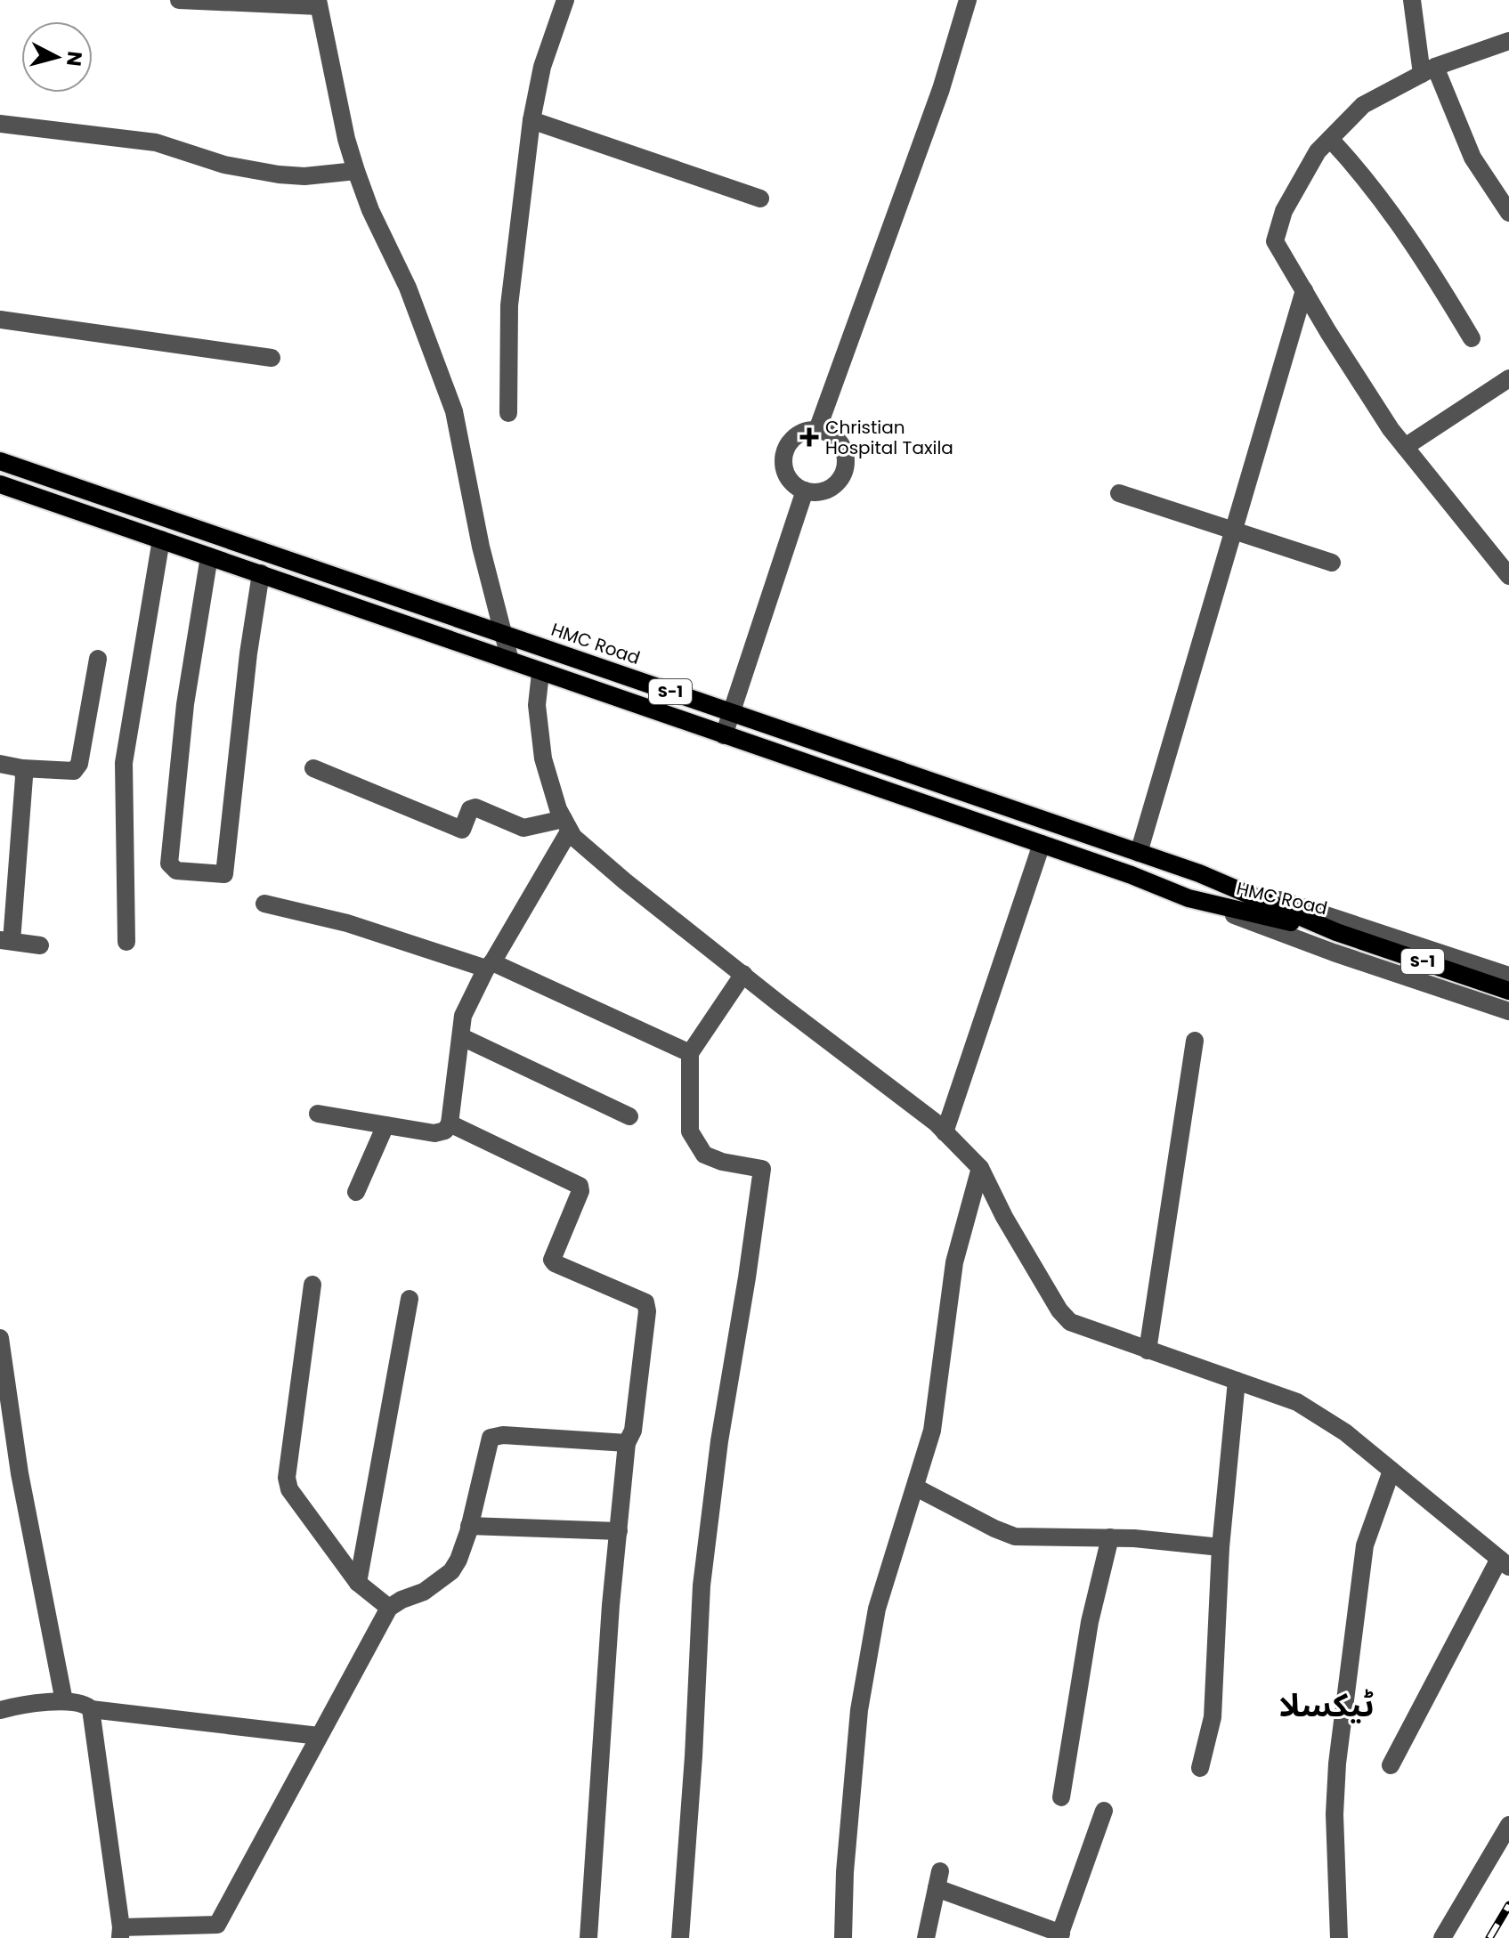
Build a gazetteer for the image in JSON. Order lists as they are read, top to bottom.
{
  "streets": {
    "main road": ["HMC Road", "S-1"]
  },
  "crossings": [
    ["HMC Road", "S-1"]
  ],
  "districts": ["ٹیکسلا"],
  "places": {
    "health": ["Christian Hospital Taxila"]
  },
  "north": "right"
}
